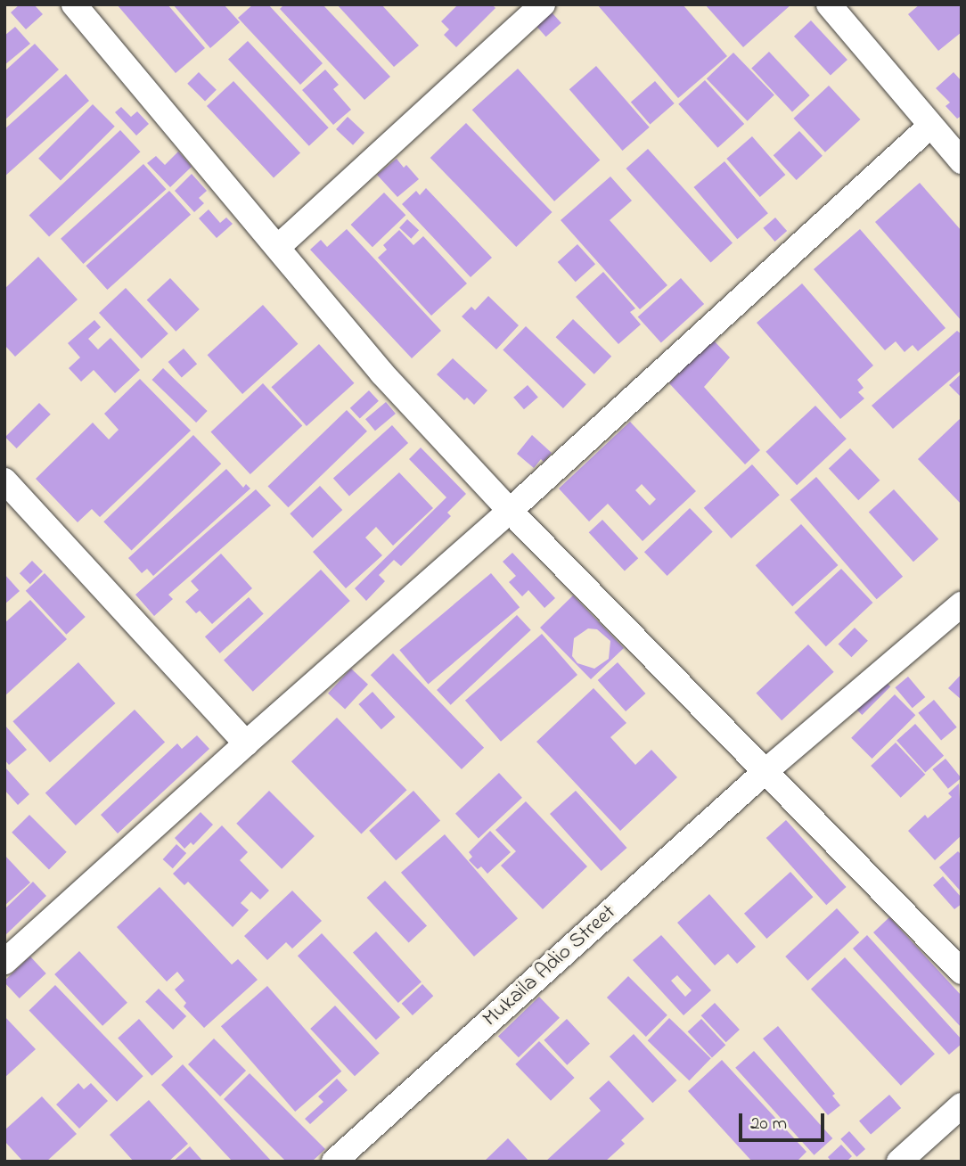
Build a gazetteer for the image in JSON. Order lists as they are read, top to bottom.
{
  "streets": {
    "street": ["Mukaila Adio Street"]
  },
  "scale_bar": "20 m"
}
